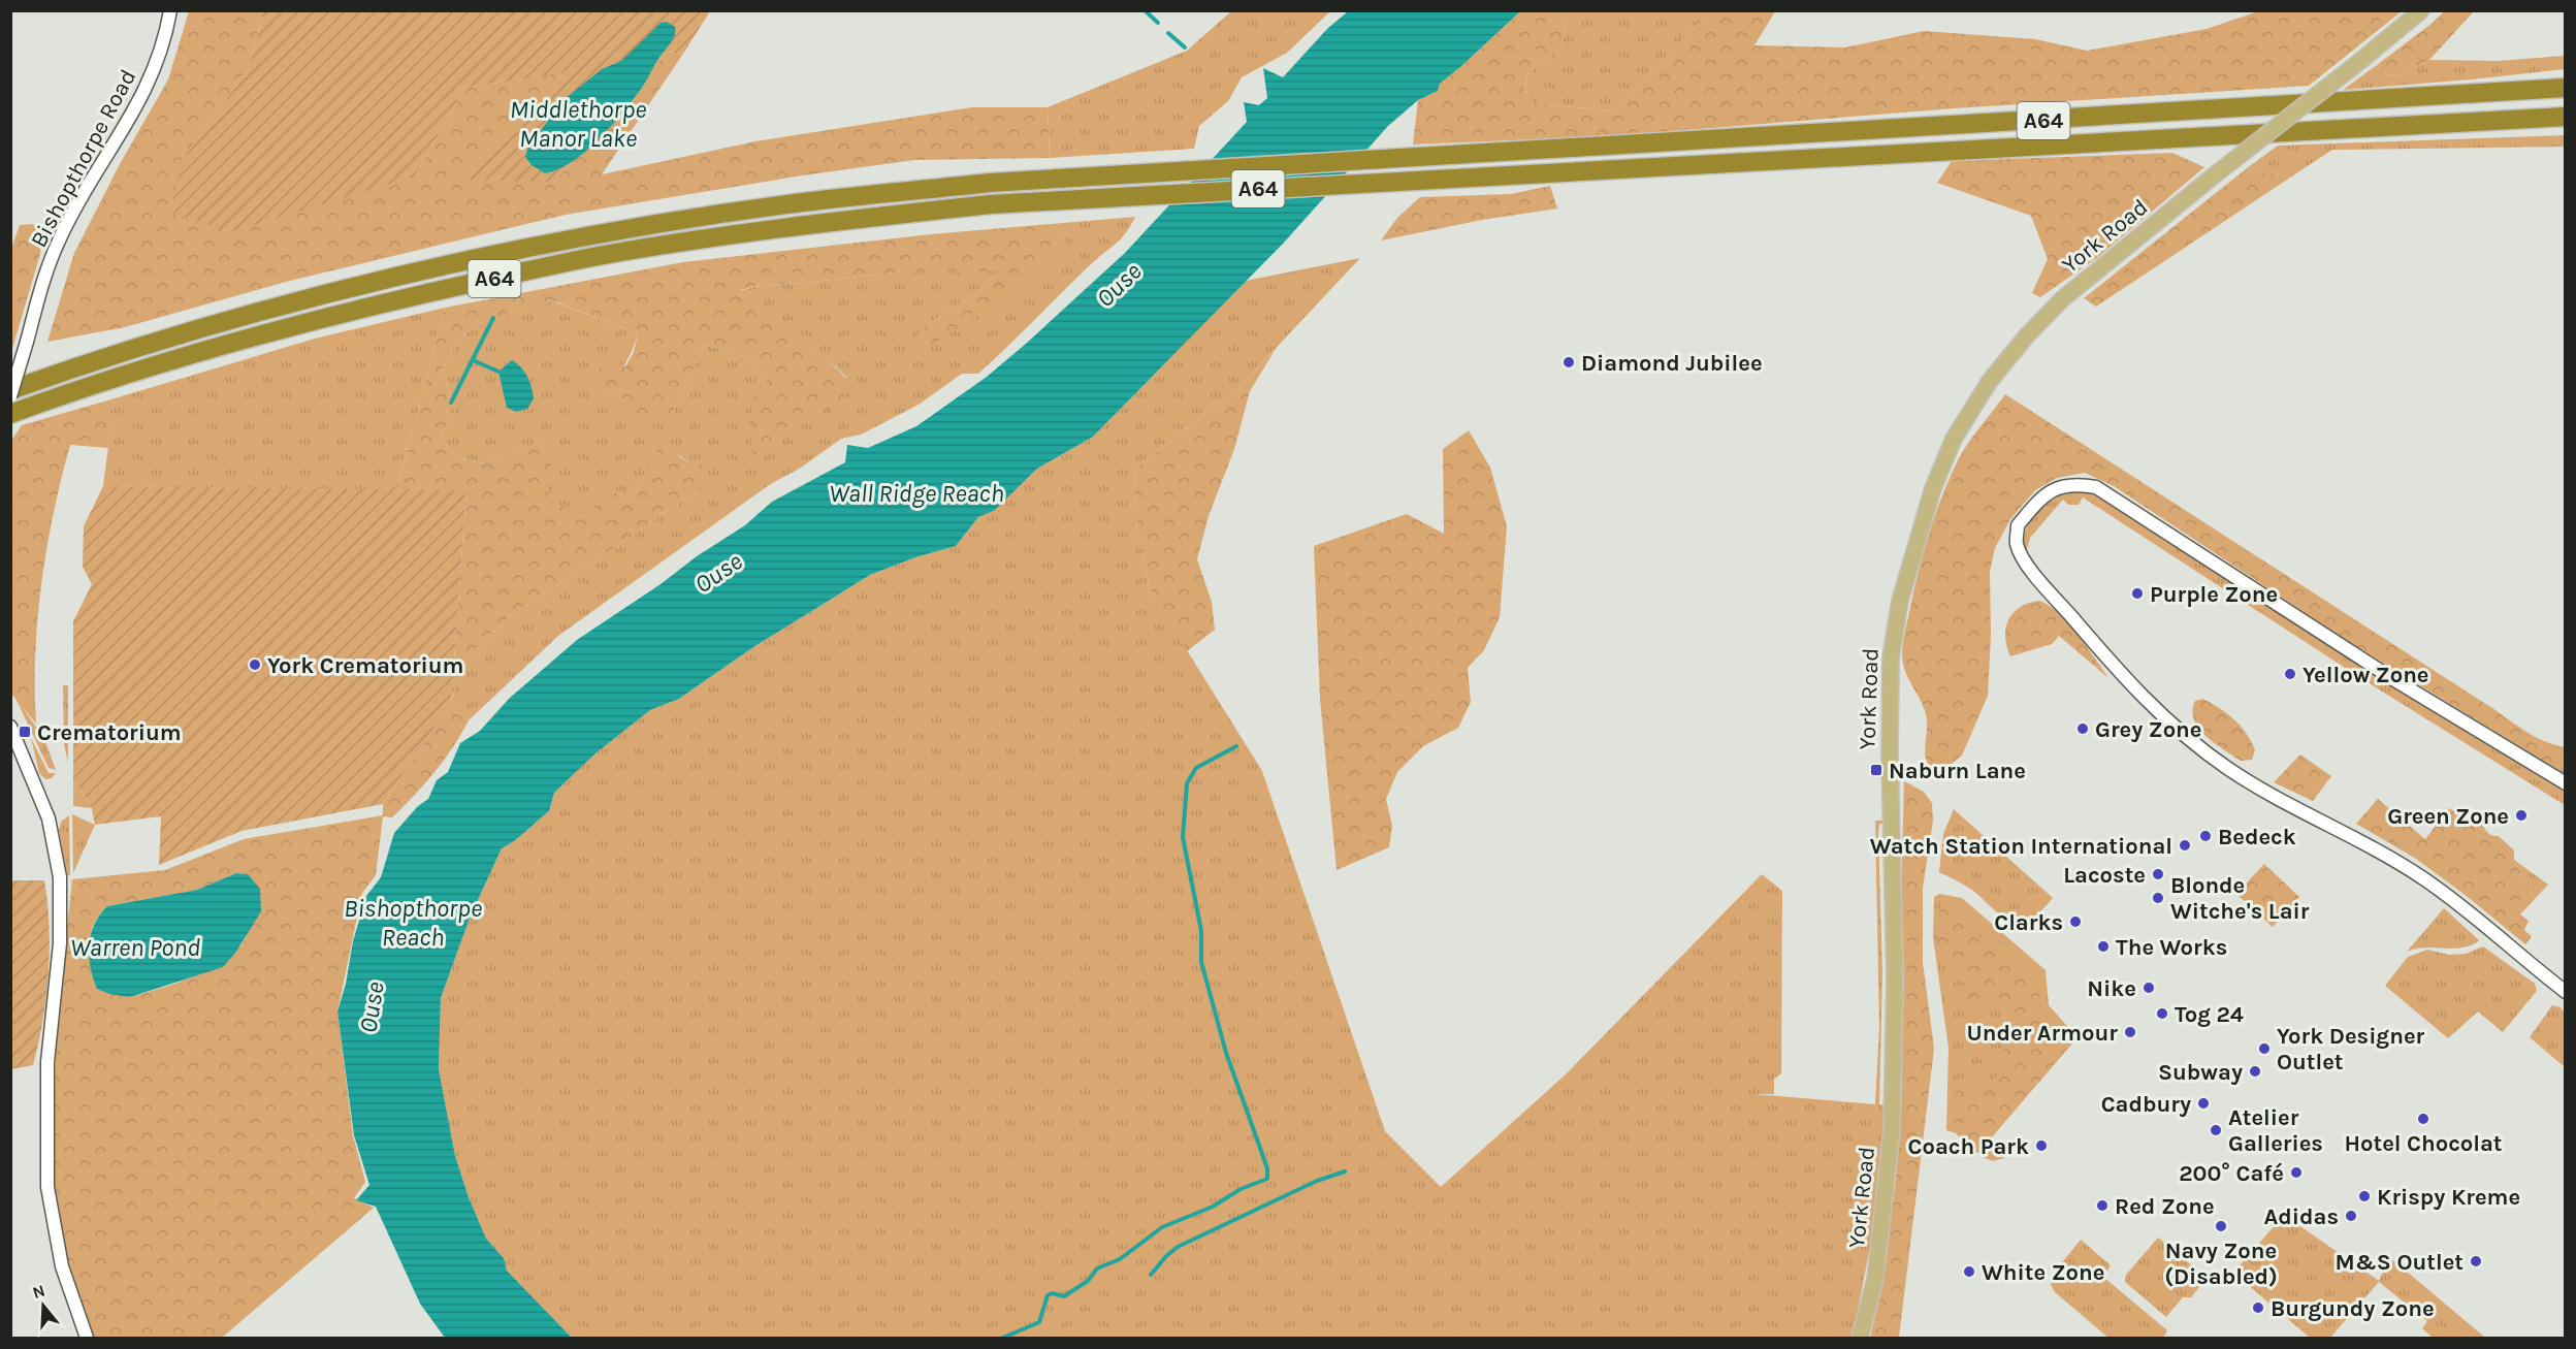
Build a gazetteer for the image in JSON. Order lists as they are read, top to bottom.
{
  "streets": {
    "highway": ["A64"],
    "main road": ["York Road"],
    "street": ["Bishopthorpe Road"]
  },
  "water": [
    "Middlethorpe Manor Lake",
    "Ouse",
    "Wall Ridge Reach",
    "Bishopthorpe Reach",
    "Warren Pond"
  ],
  "places": {
    "other": [
      "Diamond Jubilee",
      "Purple Zone",
      "York Crematorium",
      "Yellow Zone",
      "Grey Zone",
      "Green Zone",
      "Bedeck",
      "Watch Station International",
      "Lacoste",
      "Blonde Witche's Lair",
      "Clarks",
      "The Works",
      "Nike",
      "Tog 24",
      "Under Armour",
      "York Designer Outlet",
      "Subway",
      "Cadbury",
      "Hotel Chocolat",
      "Atelier Galleries",
      "Coach Park",
      "200° Café",
      "Krispy Kreme",
      "Red Zone",
      "Adidas",
      "Navy Zone (Disabled)",
      "M&S Outlet",
      "White Zone",
      "Burgundy Zone"
    ],
    "transit": ["Crematorium", "Naburn Lane"]
  },
  "north": "top"
}
